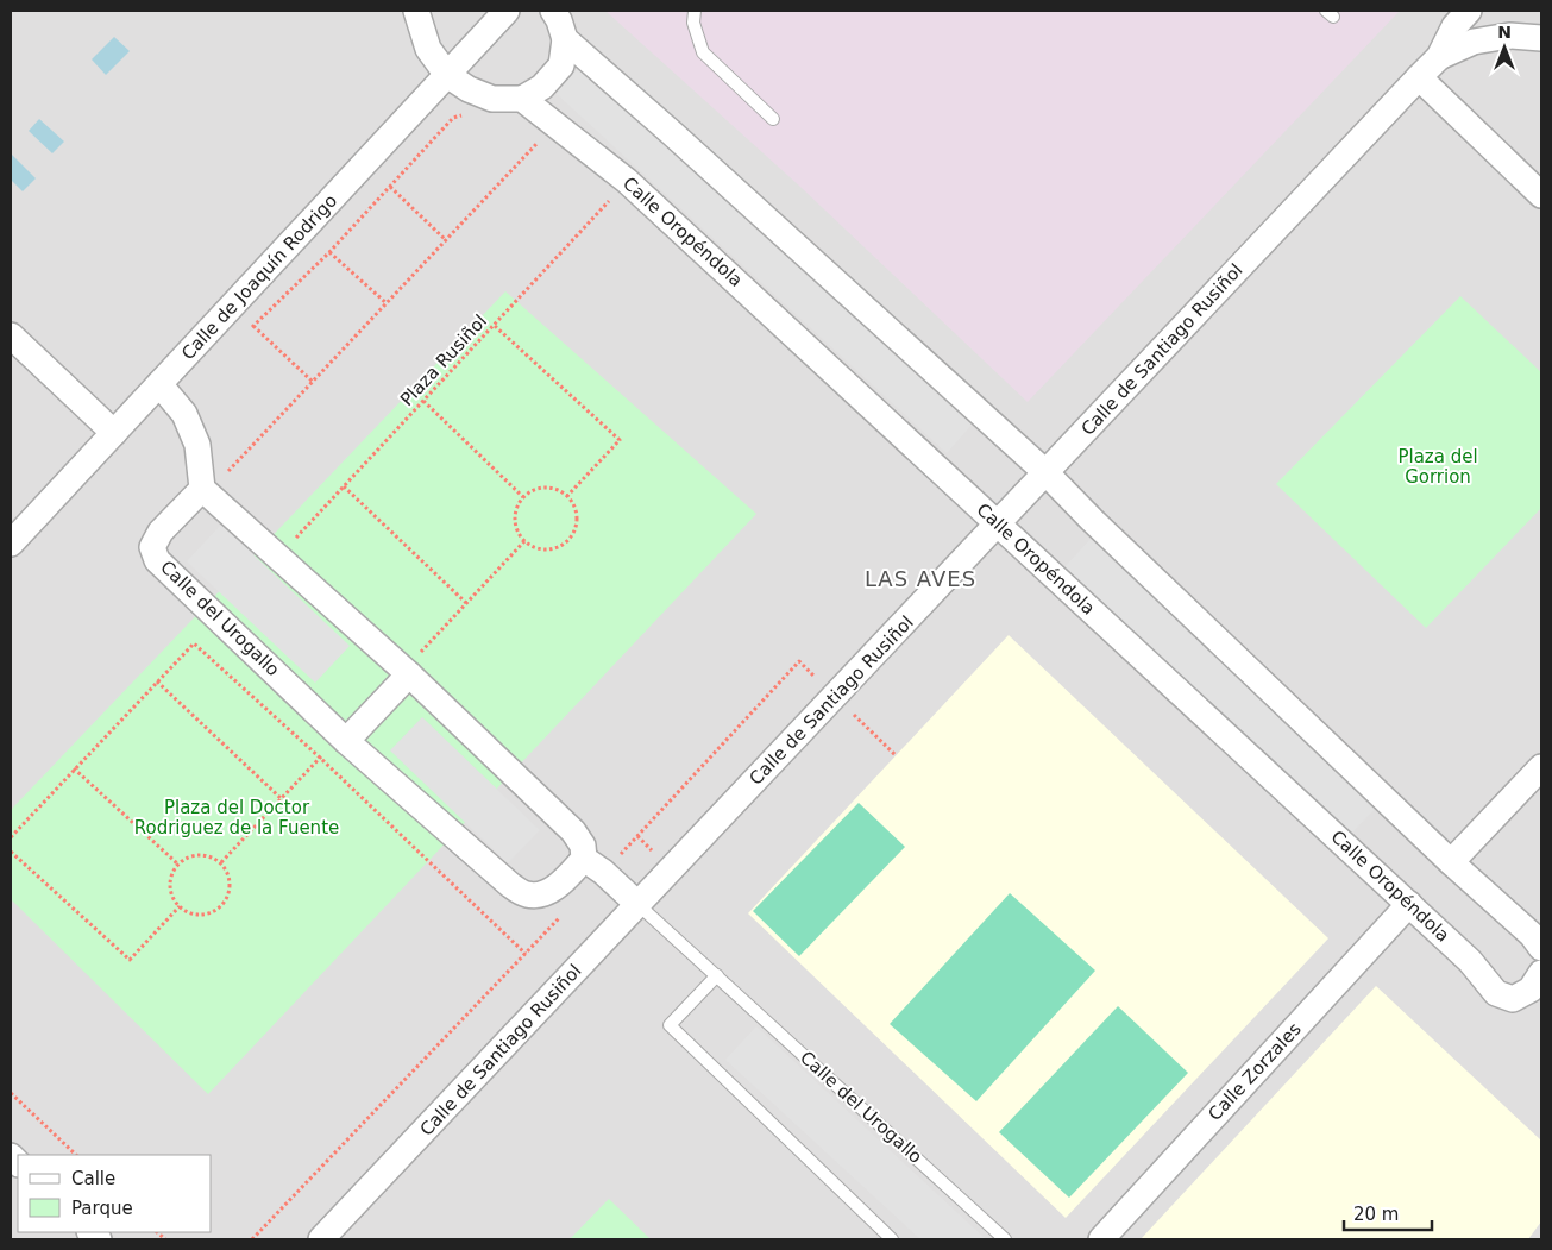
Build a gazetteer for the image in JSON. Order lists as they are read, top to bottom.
{
  "streets": {
    "street": [
      "Calle Oropéndola",
      "Calle de Joaquín Rodrigo",
      "Calle de Santiago Rusiñol",
      "Calle del Urogallo",
      "Calle Zorzales"
    ],
    "path": ["Plaza Rusiñol"]
  },
  "crossings": [
    ["Calle Oropéndola", "Calle de Santiago Rusiñol"],
    ["Calle Oropéndola", "Plaza Rusiñol"],
    ["Calle Oropéndola", "Calle Zorzales"],
    ["Calle de Santiago Rusiñol", "Calle del Urogallo"],
    ["Plaza Rusiñol", "Calle del Urogallo"]
  ],
  "districts": ["LAS AVES"],
  "parks": ["Plaza del Gorrion", "Plaza del Doctor Rodriguez de la Fuente"],
  "legend": ["Calle", "Parque"],
  "scale_bar": "20 m",
  "north": "top"
}
